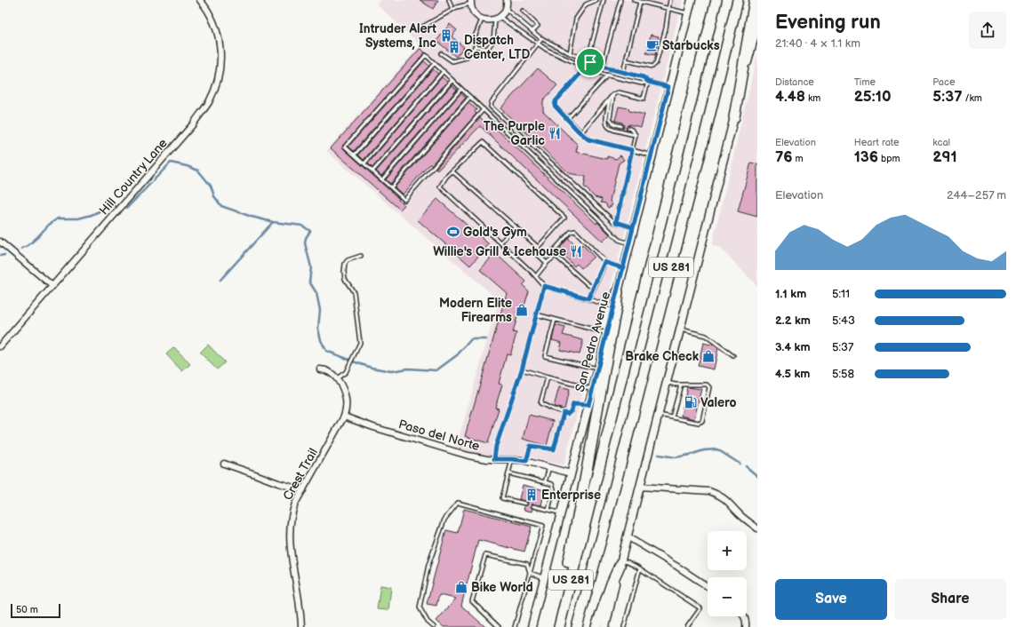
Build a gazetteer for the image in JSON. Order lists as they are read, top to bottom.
{
  "streets": {
    "highway": ["US 281"],
    "main road": ["San Pedro Avenue"],
    "street": ["Hill Country Lane", "Paso del Norte", "Crest Trail"]
  },
  "crossings": [
    ["San Pedro Avenue", "Paso del Norte"],
    ["Paso del Norte", "Crest Trail"]
  ],
  "places": {
    "building": ["Intruder Alert Systems, Inc", "Dispatch Center, LTD", "Enterprise"],
    "cafe": ["Starbucks"],
    "restaurant": ["The Purple Garlic", "Willie's Grill & Icehouse"],
    "sports": ["Gold's Gym"],
    "shop": ["Modern Elite Firearms", "Brake Check", "Bike World"],
    "fuel station": ["Valero"]
  },
  "scale_bar": "50 m",
  "page": {
    "heading": ["Evening run", "21:40 · 4 × 1.1 km"],
    "stats": [
      ["Distance", "4.48 km"],
      ["Time", "25:10"],
      ["Pace", "5:37 /km"],
      ["Elevation", "76 m"],
      ["Heart rate", "136 bpm"],
      ["kcal", "291"]
    ],
    "chart": ["Elevation", "244–257 m"],
    "list": [
      {
        "name": "1.1 km",
        "note": "5:11"
      },
      {
        "name": "2.2 km",
        "note": "5:43"
      },
      {
        "name": "3.4 km",
        "note": "5:37"
      },
      {
        "name": "4.5 km",
        "note": "5:58"
      }
    ],
    "map_buttons": ["+", "−"],
    "buttons": ["Save", "Share"],
    "scale": "50 m"
  }
}
